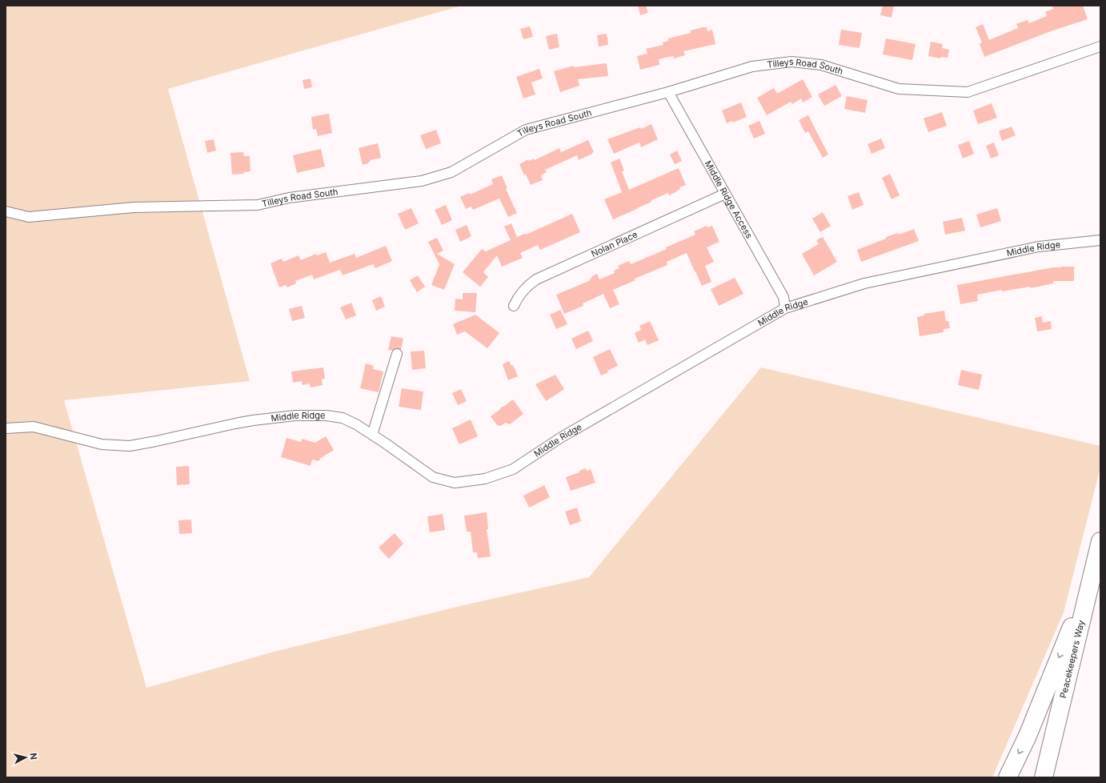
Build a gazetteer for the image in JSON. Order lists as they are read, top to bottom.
{
  "streets": {
    "highway": ["Peacekeepers Way"],
    "street": [
      "Tilleys Road South",
      "Middle Ridge Access",
      "Nolan Place",
      "Middle Ridge"
    ]
  },
  "crossings": [
    ["Tilleys Road South", "Middle Ridge Access"],
    ["Middle Ridge Access", "Nolan Place"],
    ["Middle Ridge Access", "Middle Ridge"]
  ],
  "north": "right"
}
